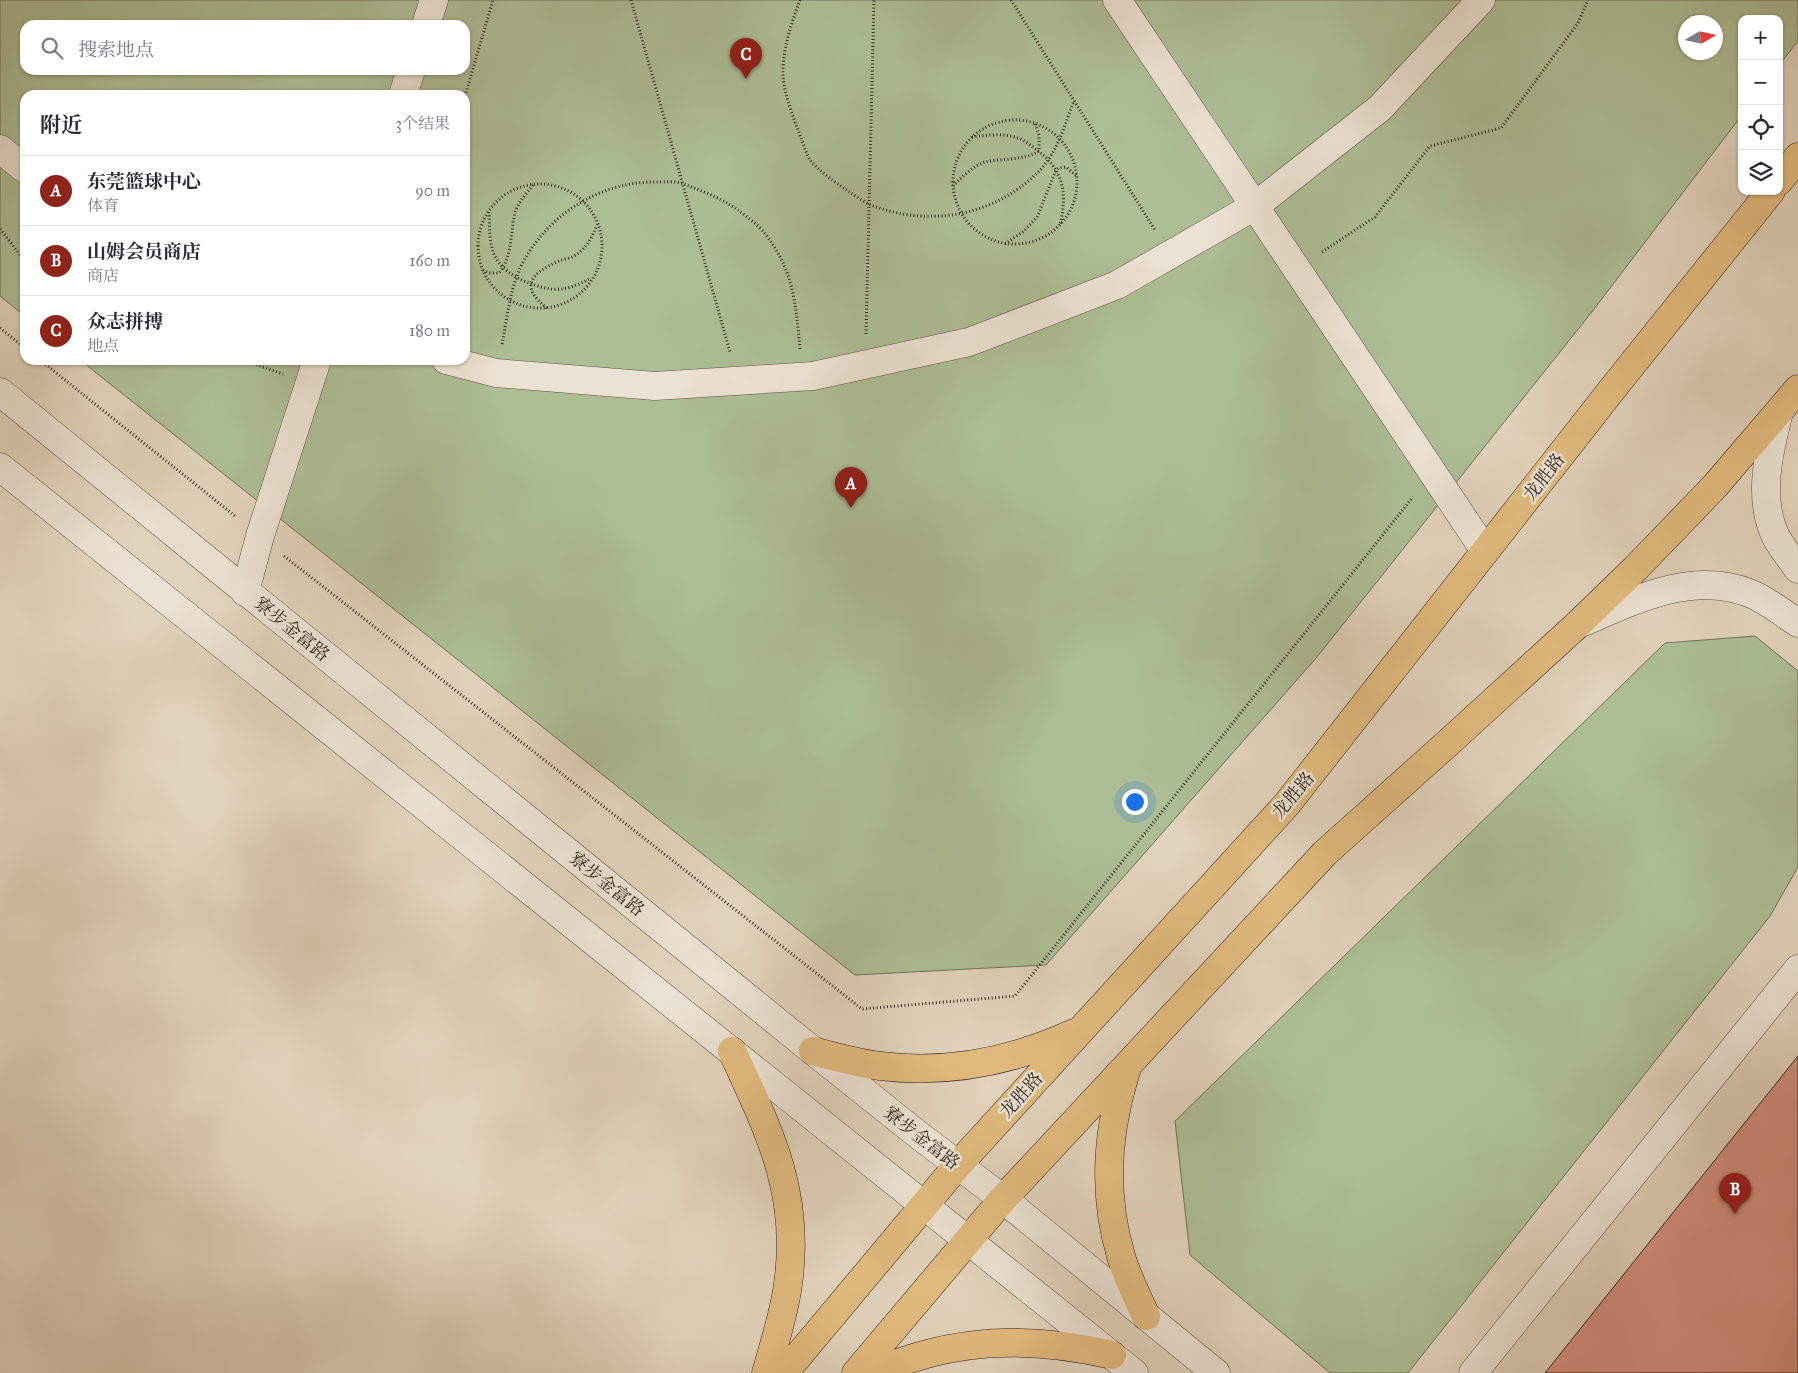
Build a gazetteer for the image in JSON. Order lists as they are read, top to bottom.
{
  "streets": {
    "main road": ["龙胜路"],
    "street": ["寮步金富路"]
  },
  "crossings": [
    ["龙胜路", "寮步金富路"]
  ],
  "north": "right",
  "page": {
    "map_buttons": ["+", "−"],
    "search": "搜索地点",
    "pins": ["C", "A", "B"],
    "heading": ["附近", "3个结果"],
    "list": [
      {
        "mark": "A",
        "name": "东莞篮球中心",
        "note": "体育",
        "value": "90 m"
      },
      {
        "mark": "B",
        "name": "山姆会员商店",
        "note": "商店",
        "value": "160 m"
      },
      {
        "mark": "C",
        "name": "众志拼搏",
        "note": "地点",
        "value": "180 m"
      }
    ]
  }
}
